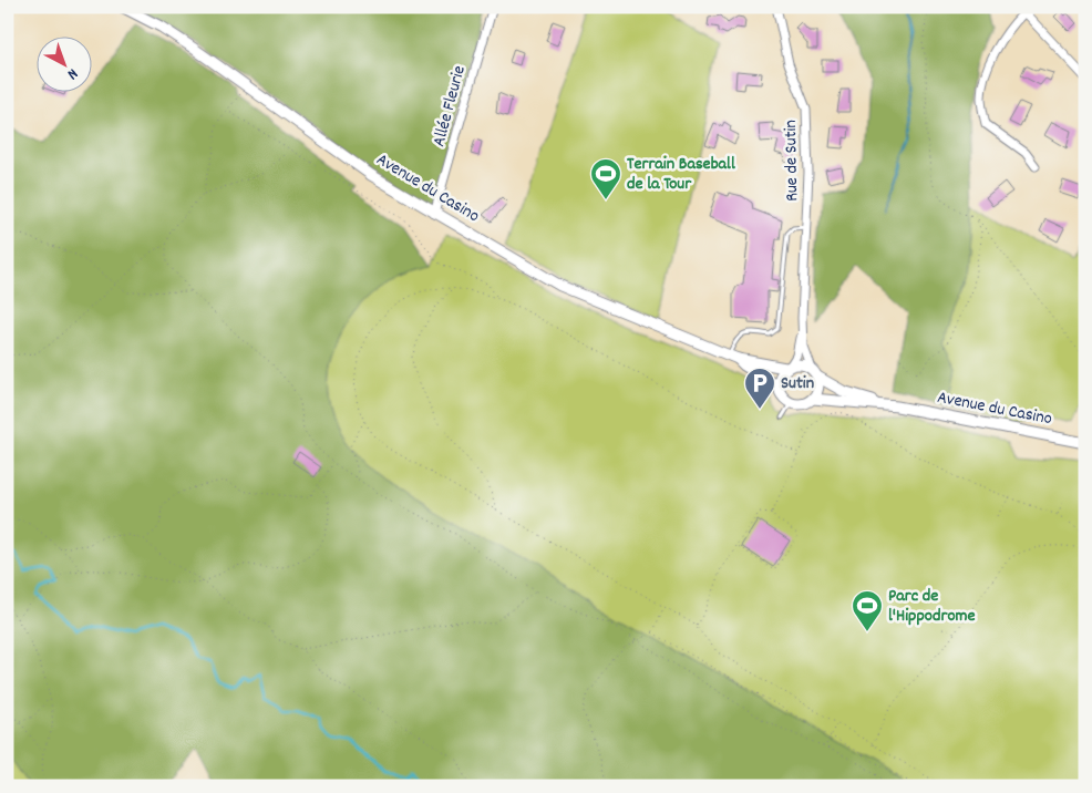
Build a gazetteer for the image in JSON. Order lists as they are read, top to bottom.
{
  "streets": {
    "street": ["Allée Fleurie", "Rue de Sutin", "Avenue du Casino"]
  },
  "crossings": [
    ["Allée Fleurie", "Avenue du Casino"]
  ],
  "places": {
    "sports": ["Terrain Baseball de la Tour", "Parc de l'Hippodrome"],
    "parking": ["Sutin"]
  },
  "north": "bottom right"
}
